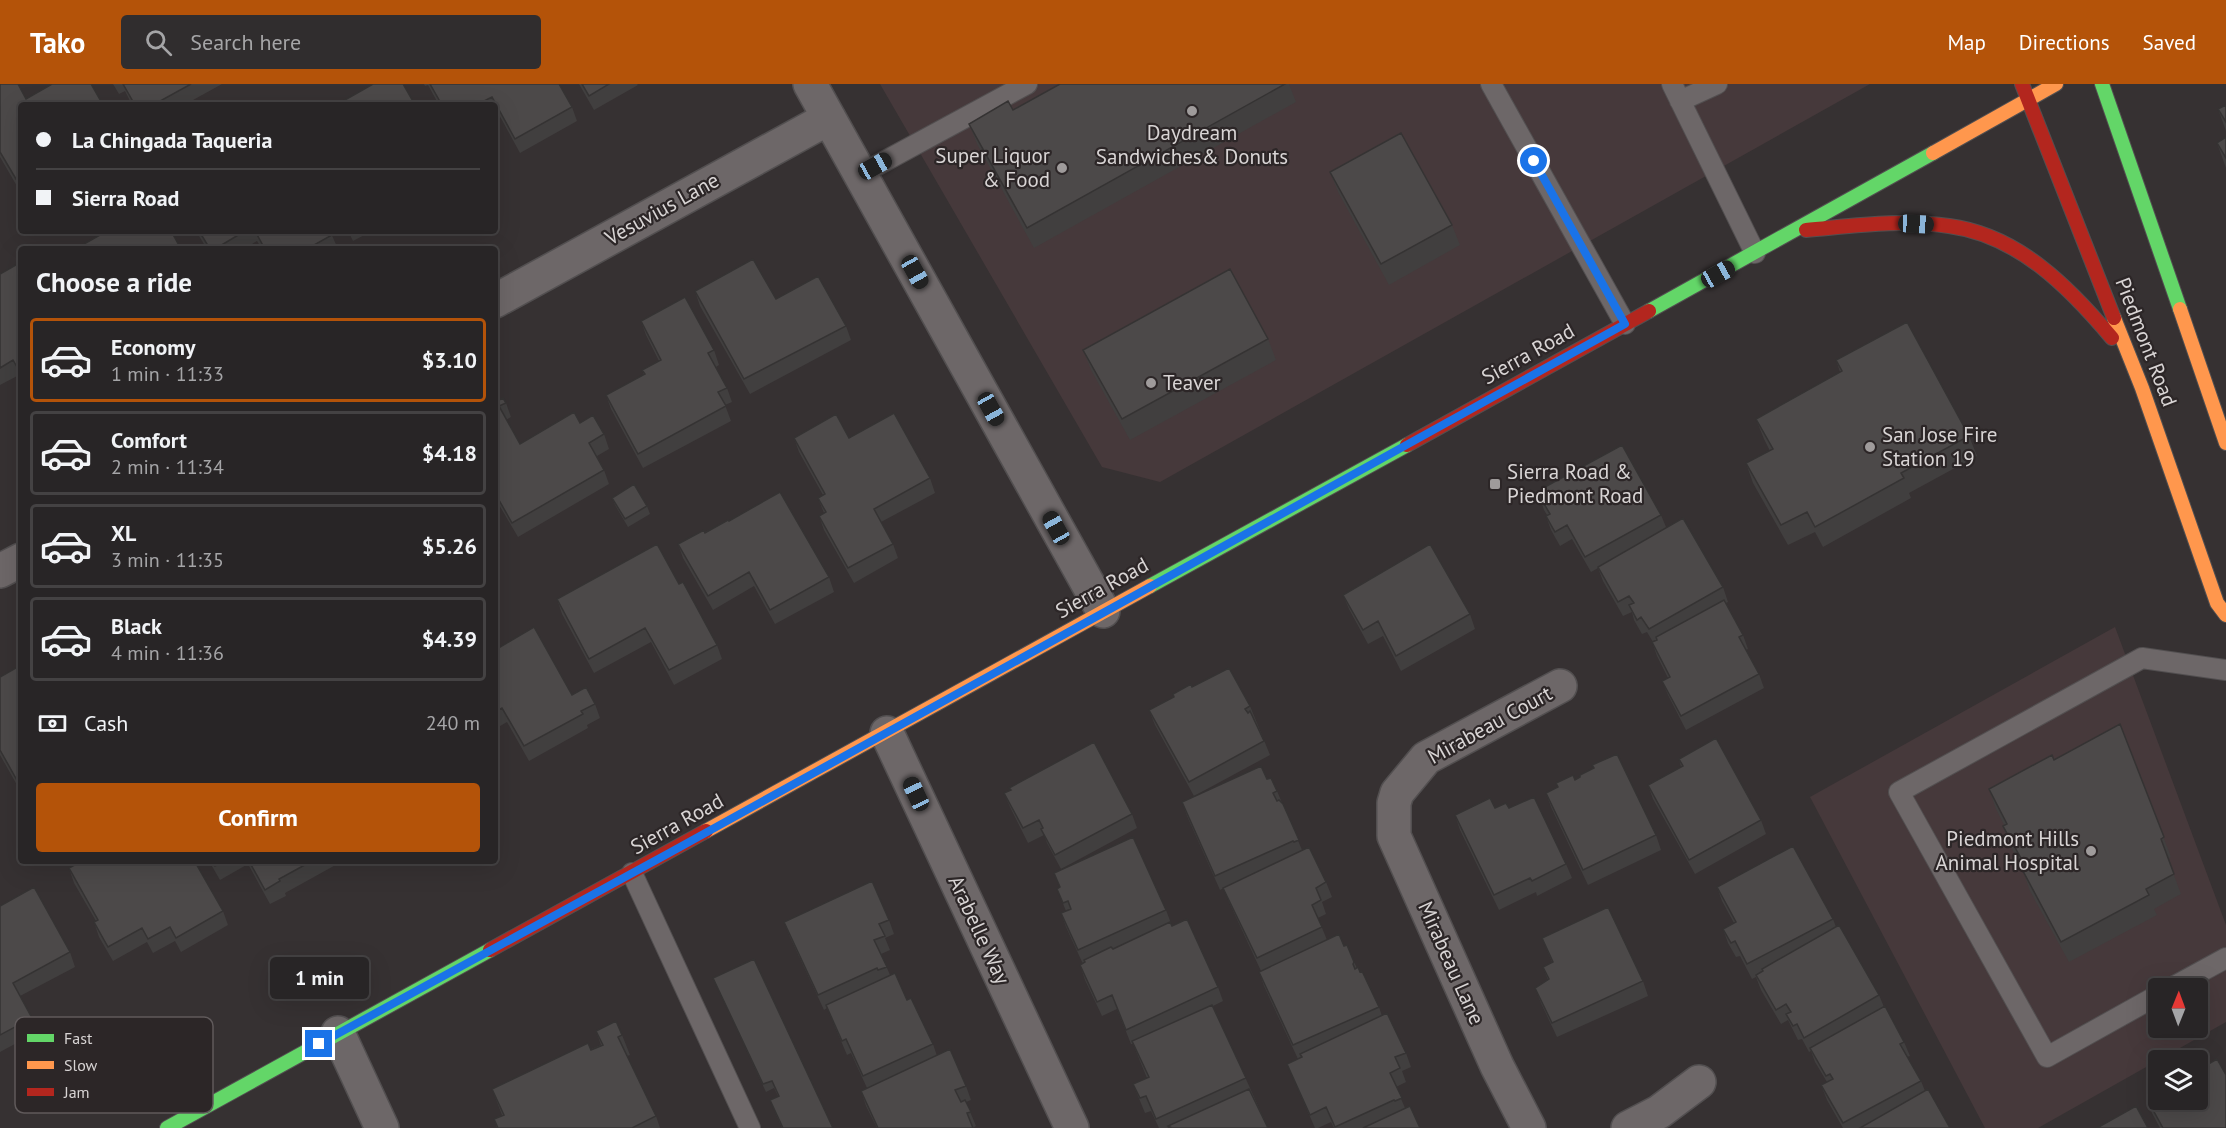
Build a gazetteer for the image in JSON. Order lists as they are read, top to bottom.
{
  "streets": {
    "street": [
      "Vesuvius Lane",
      "Piedmont Road",
      "Sierra Road",
      "Mirabeau Court",
      "Arabelle Way",
      "Mirabeau Lane"
    ]
  },
  "crossings": [
    ["Piedmont Road", "Sierra Road"],
    ["Sierra Road", "Arabelle Way"],
    ["Mirabeau Court", "Mirabeau Lane"]
  ],
  "places": {
    "other": [
      "Daydream Sandwiches& Donuts",
      "Super Liquor & Food",
      "Teaver",
      "San Jose Fire Station 19",
      "Piedmont Hills Animal Hospital"
    ],
    "transit": ["Sierra Road & Piedmont Road"]
  },
  "legend": ["Fast", "Slow", "Jam"],
  "north": "top",
  "page": {
    "header": "Tako",
    "search": "Search here",
    "nav": ["Map", "Directions", "Saved"],
    "banner": ["La Chingada Taqueria", "Sierra Road"],
    "heading": "Choose a ride",
    "list": [
      {
        "name": "Economy",
        "note": "1 min · 11:33",
        "value": "$3.10"
      },
      {
        "name": "Comfort",
        "note": "2 min · 11:34",
        "value": "$4.18"
      },
      {
        "name": "XL",
        "note": "3 min · 11:35",
        "value": "$5.26"
      },
      {
        "name": "Black",
        "note": "4 min · 11:36",
        "value": "$4.39"
      }
    ],
    "pay": ["Cash", "240 m"],
    "buttons": "Confirm",
    "bubble": "1 min"
  }
}
